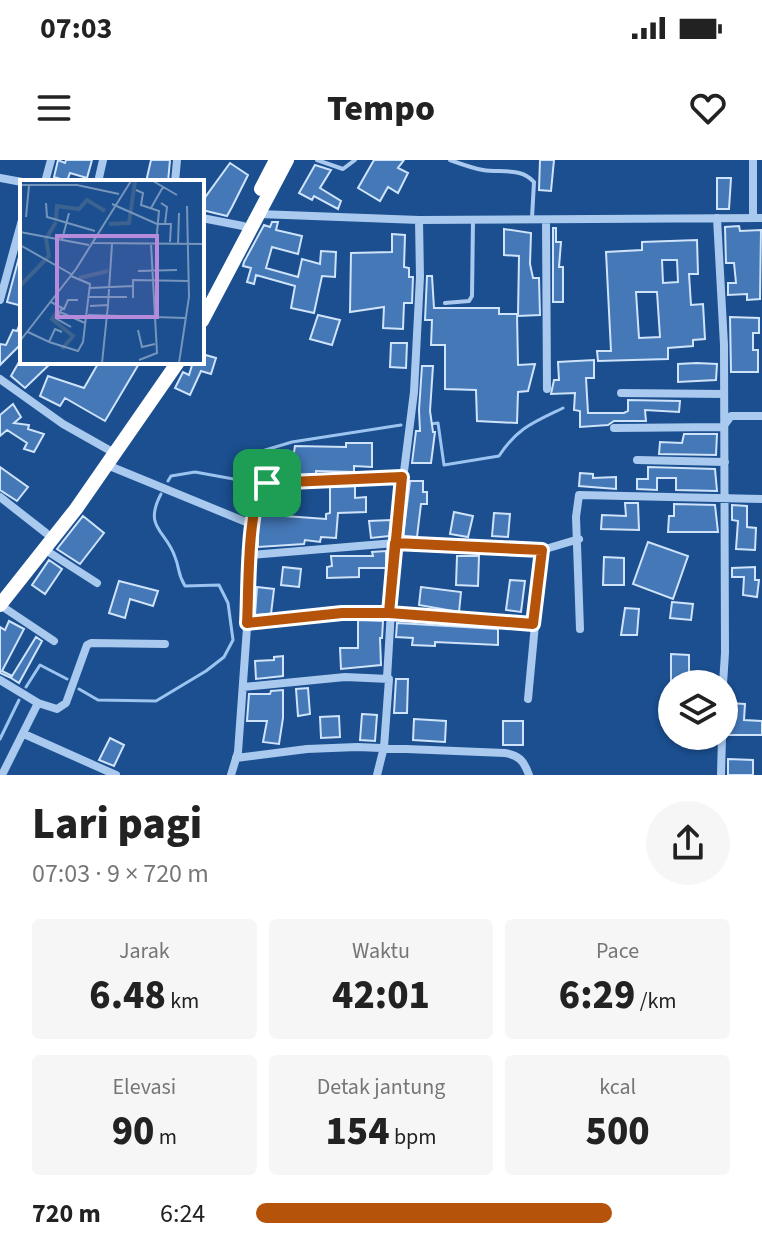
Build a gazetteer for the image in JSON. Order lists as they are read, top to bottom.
{
  "page": {
    "status": "07:03",
    "header": "Tempo",
    "heading": ["Lari pagi", "07:03 · 9 × 720 m"],
    "stats": [
      ["Jarak", "6.48 km"],
      ["Waktu", "42:01"],
      ["Pace", "6:29 /km"],
      ["Elevasi", "90 m"],
      ["Detak jantung", "154 bpm"],
      ["kcal", "500"]
    ],
    "list": [
      {
        "name": "720 m",
        "note": "6:24"
      }
    ]
  }
}
